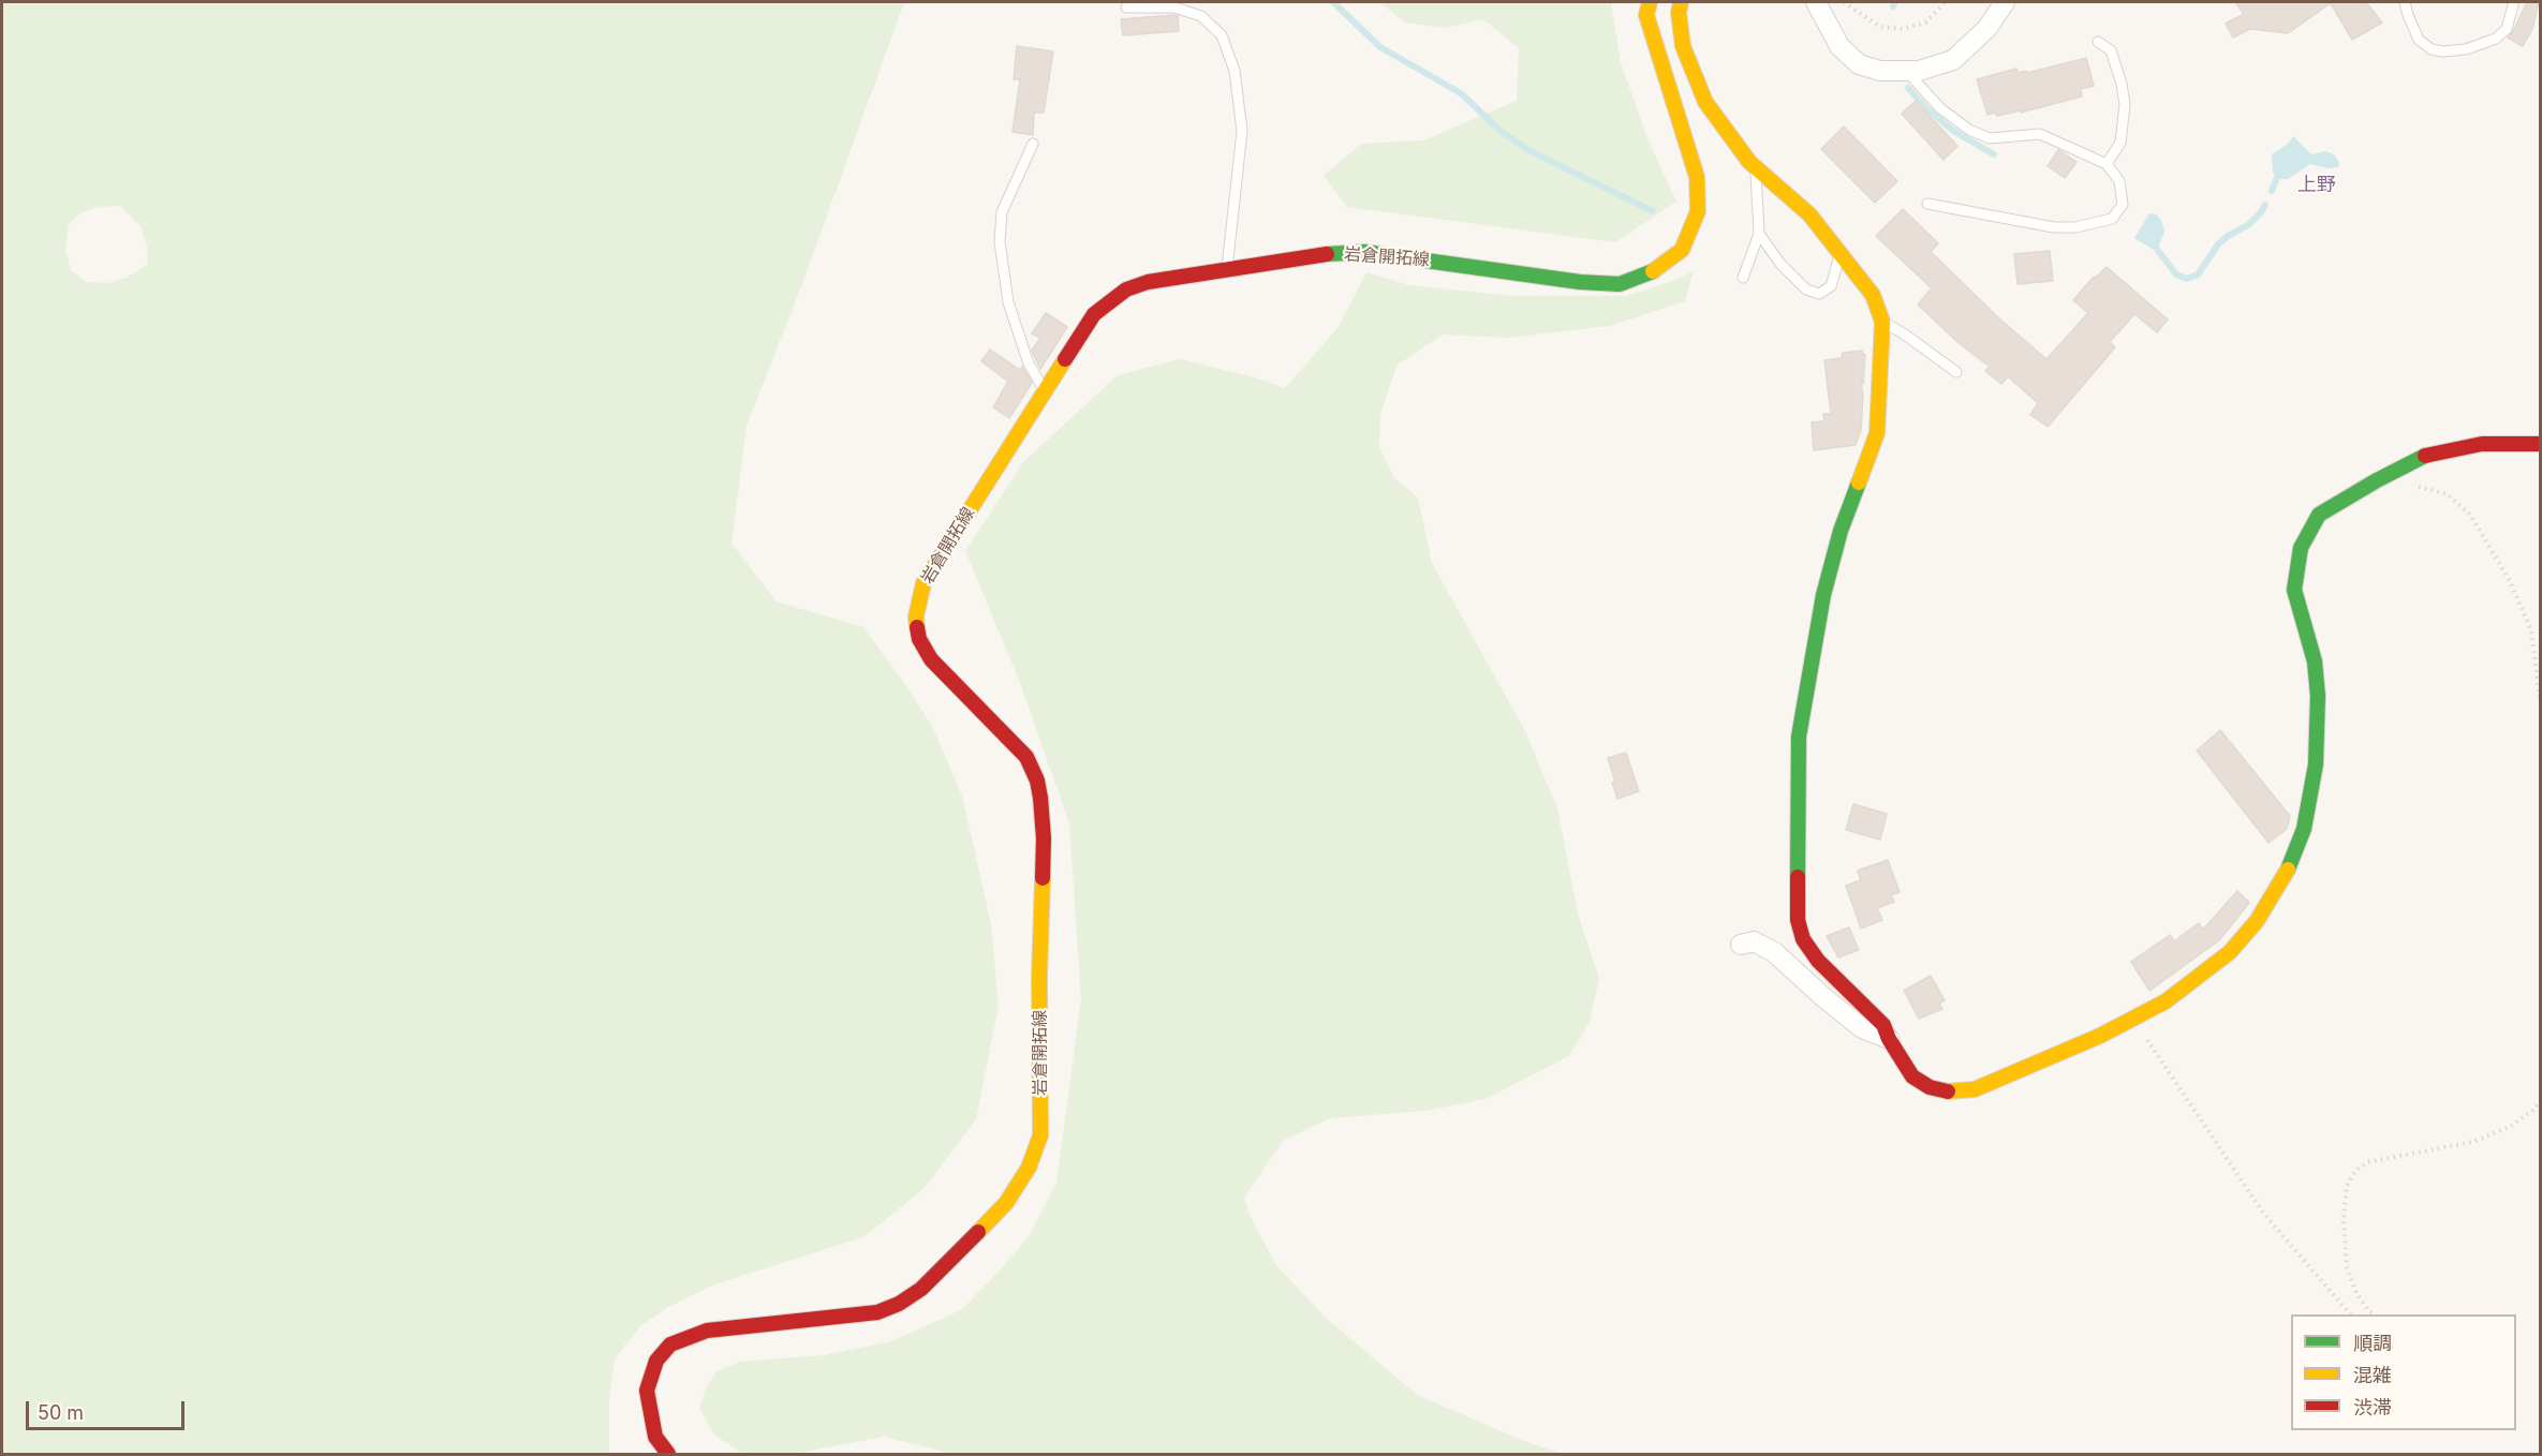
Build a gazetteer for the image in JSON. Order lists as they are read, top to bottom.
{
  "streets": {
    "street": ["岩倉開拓線"]
  },
  "districts": ["上野"],
  "legend": ["順調", "混雑", "渋滞"],
  "scale_bar": "50 m"
}
